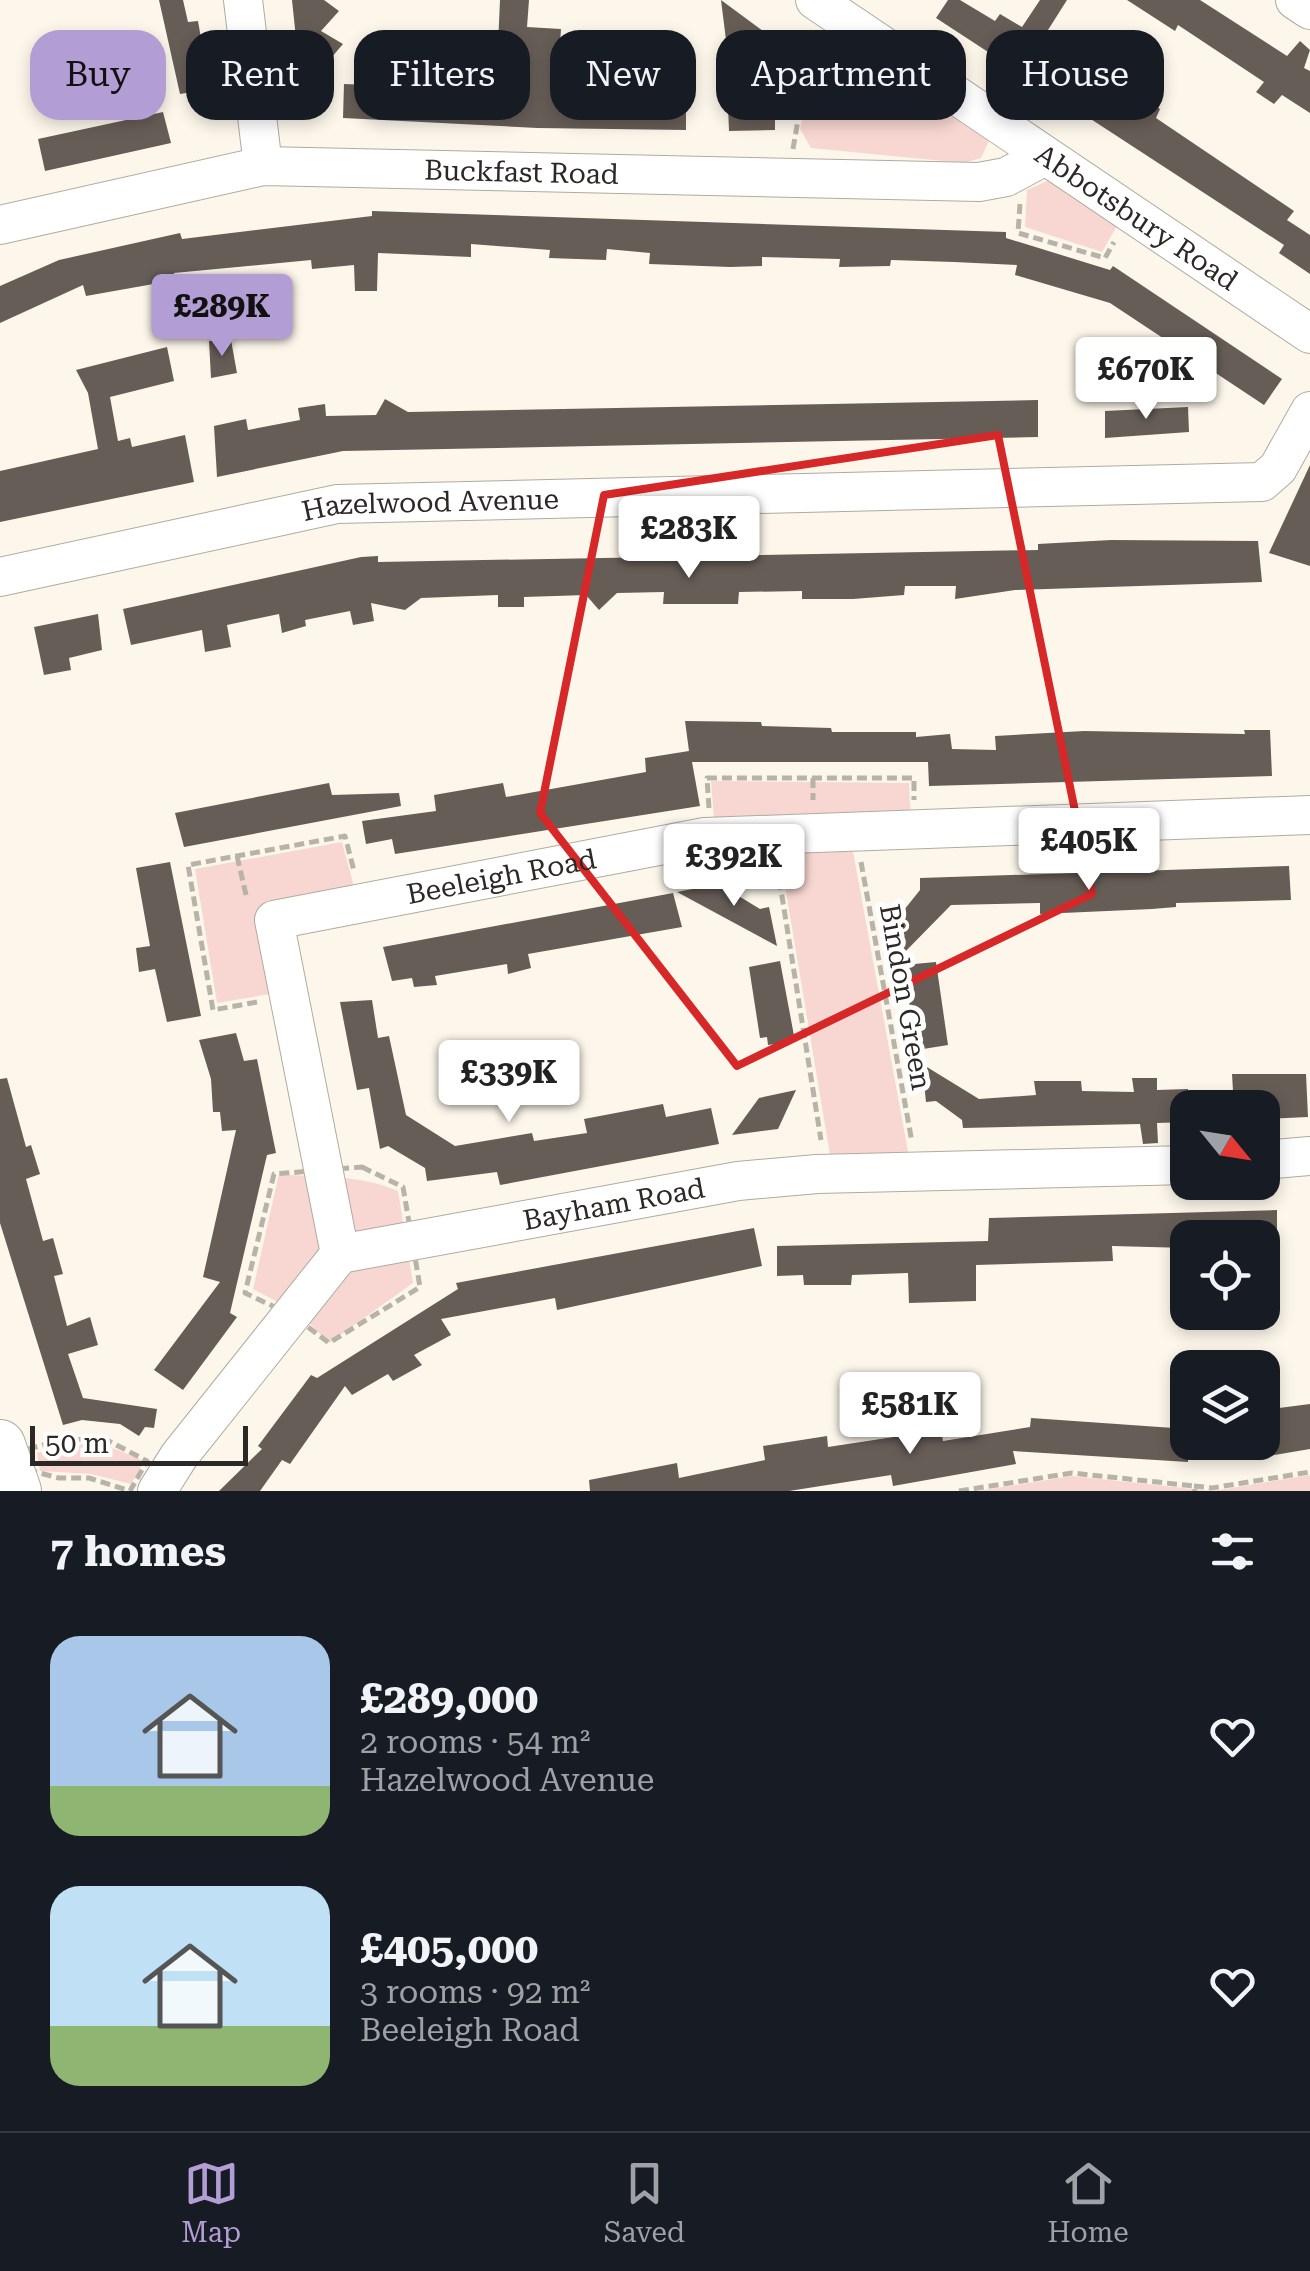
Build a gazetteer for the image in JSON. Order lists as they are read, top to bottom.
{
  "streets": {
    "street": [
      "Buckfast Road",
      "Abbotsbury Road",
      "Hazelwood Avenue",
      "Beeleigh Road",
      "Bayham Road"
    ],
    "path": ["Bindon Green"]
  },
  "crossings": [
    ["Buckfast Road", "Abbotsbury Road"],
    ["Beeleigh Road", "Bindon Green"],
    ["Beeleigh Road", "Bayham Road"],
    ["Bindon Green", "Bayham Road"]
  ],
  "scale_bar": "50 m",
  "north": "bottom right",
  "page": {
    "chip": [
      "Buy",
      "Rent",
      "Filters",
      "New",
      "Apartment",
      "House"
    ],
    "price": [
      "£289K",
      "£670K",
      "£283K",
      "£405K",
      "£392K",
      "£339K",
      "£581K"
    ],
    "scale": "50 m",
    "heading": "7 homes",
    "list": [
      {
        "name": "£289,000",
        "note": "2 rooms · 54 m² · Hazelwood Avenue"
      },
      {
        "name": "£405,000",
        "note": "3 rooms · 92 m² · Beeleigh Road"
      }
    ],
    "tabs": ["Map", "Saved", "Home"]
  }
}
